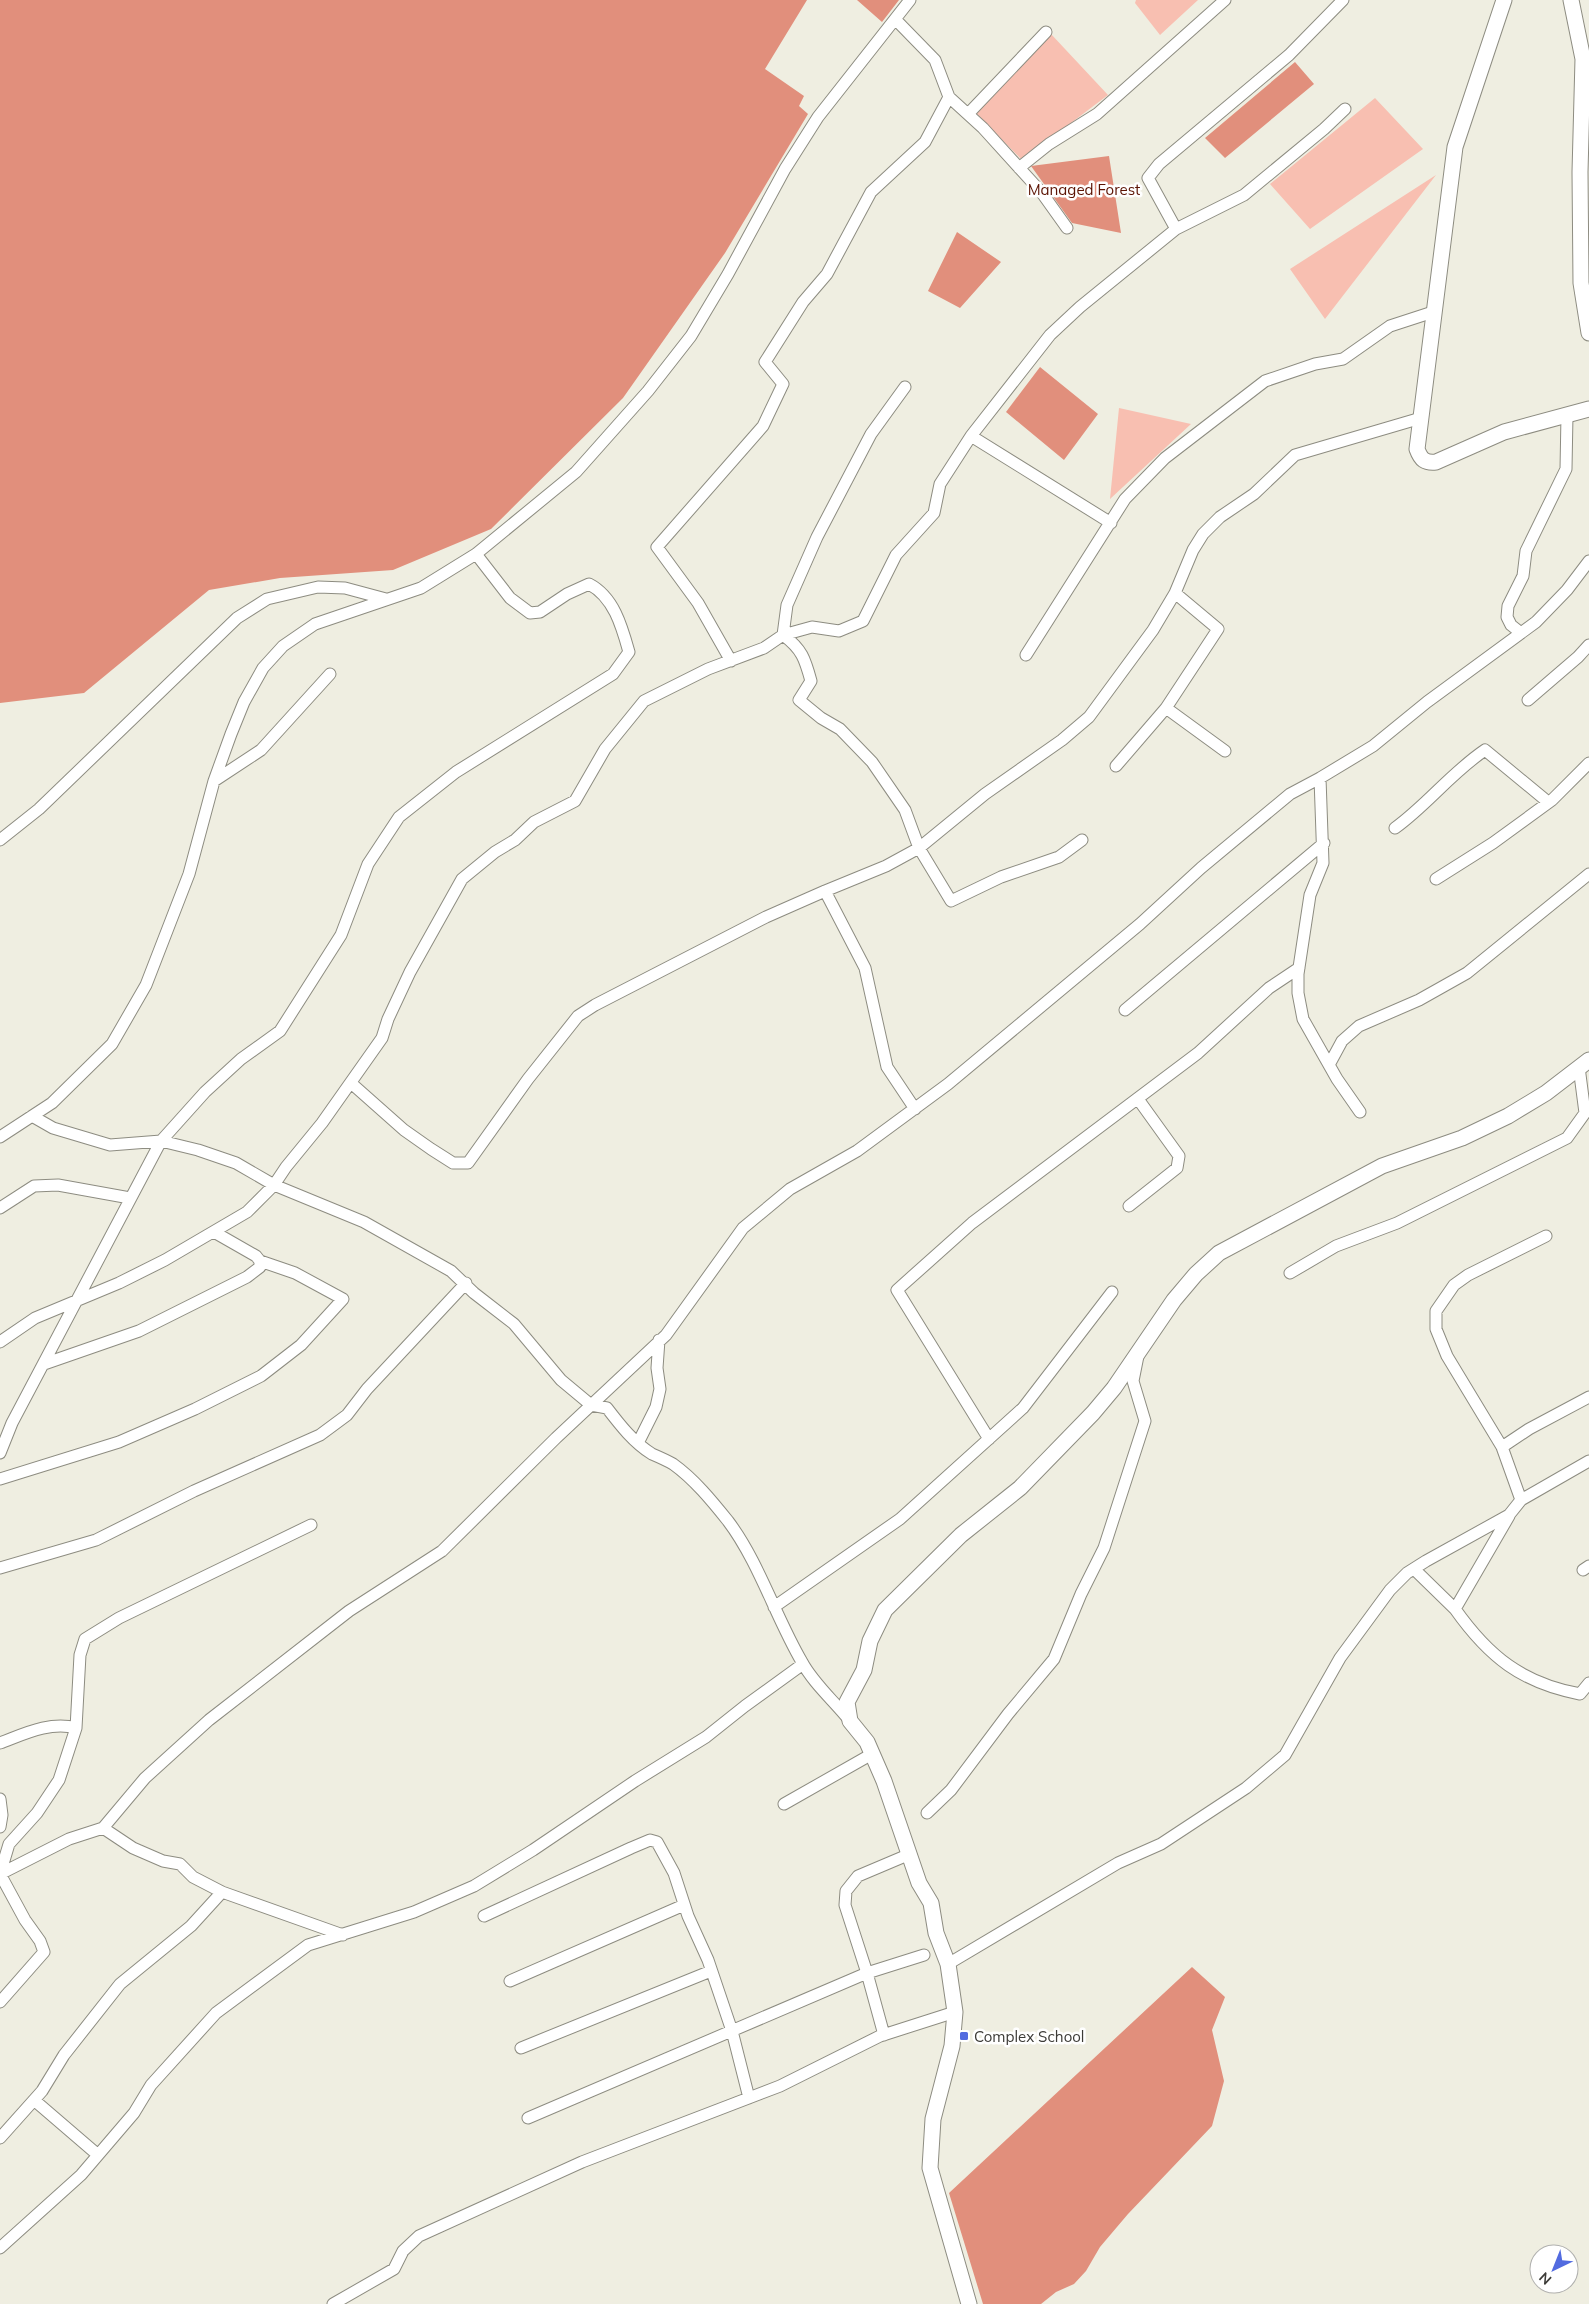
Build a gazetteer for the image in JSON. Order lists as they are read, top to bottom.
{
  "parks": ["Managed Forest"],
  "places": {
    "transit": ["Complex School"]
  },
  "north": "bottom left"
}
